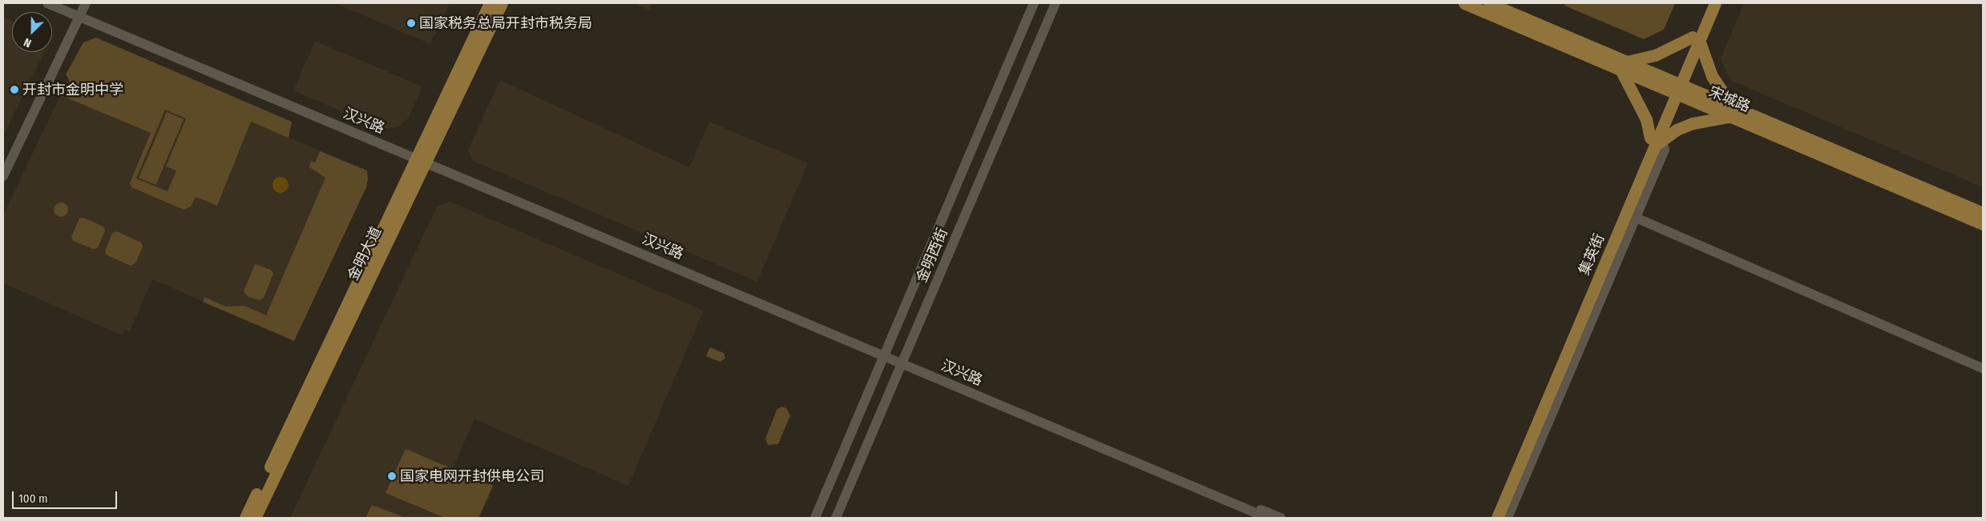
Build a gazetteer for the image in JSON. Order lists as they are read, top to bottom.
{
  "streets": {
    "main road": ["宋城路", "金明大道", "集英街"],
    "street": ["汉兴路", "金明西街"]
  },
  "crossings": [
    ["宋城路", "集英街"],
    ["汉兴路", "金明大道"],
    ["汉兴路", "金明西街"]
  ],
  "places": ["国家税务总局开封市税务局", "开封市金明中学", "国家电网开封供电公司"],
  "scale_bar": "100 m",
  "north": "bottom left"
}
